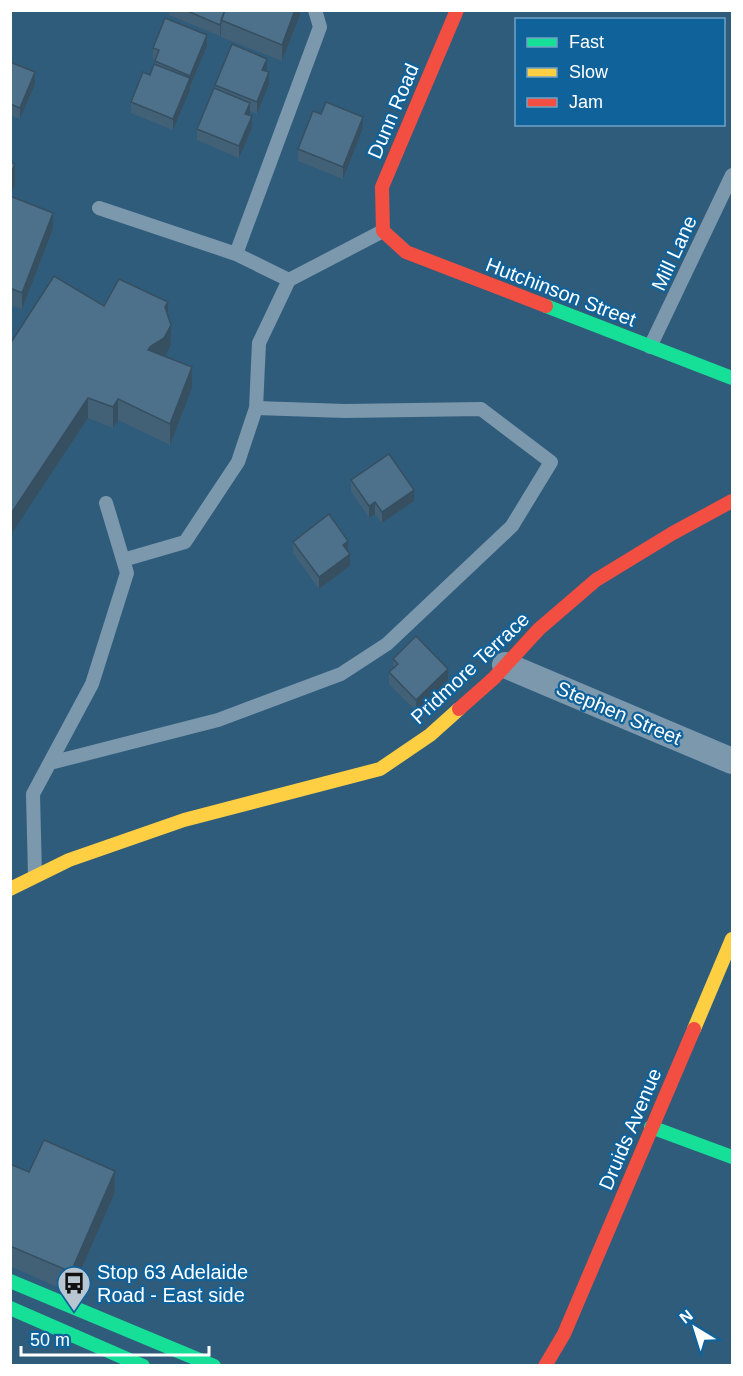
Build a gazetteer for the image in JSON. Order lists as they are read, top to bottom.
{
  "streets": {
    "street": [
      "Dunn Road",
      "Hutchinson Street",
      "Pridmore Terrace",
      "Stephen Street",
      "Druids Avenue"
    ],
    "lane": ["Mill Lane"]
  },
  "crossings": [
    ["Dunn Road", "Hutchinson Street"],
    ["Mill Lane", "Hutchinson Street"],
    ["Pridmore Terrace", "Stephen Street"]
  ],
  "places": {
    "bus stop": ["Stop 63 Adelaide Road - East side"]
  },
  "legend": ["Fast", "Slow", "Jam"],
  "scale_bar": "50 m",
  "north": "top left"
}
